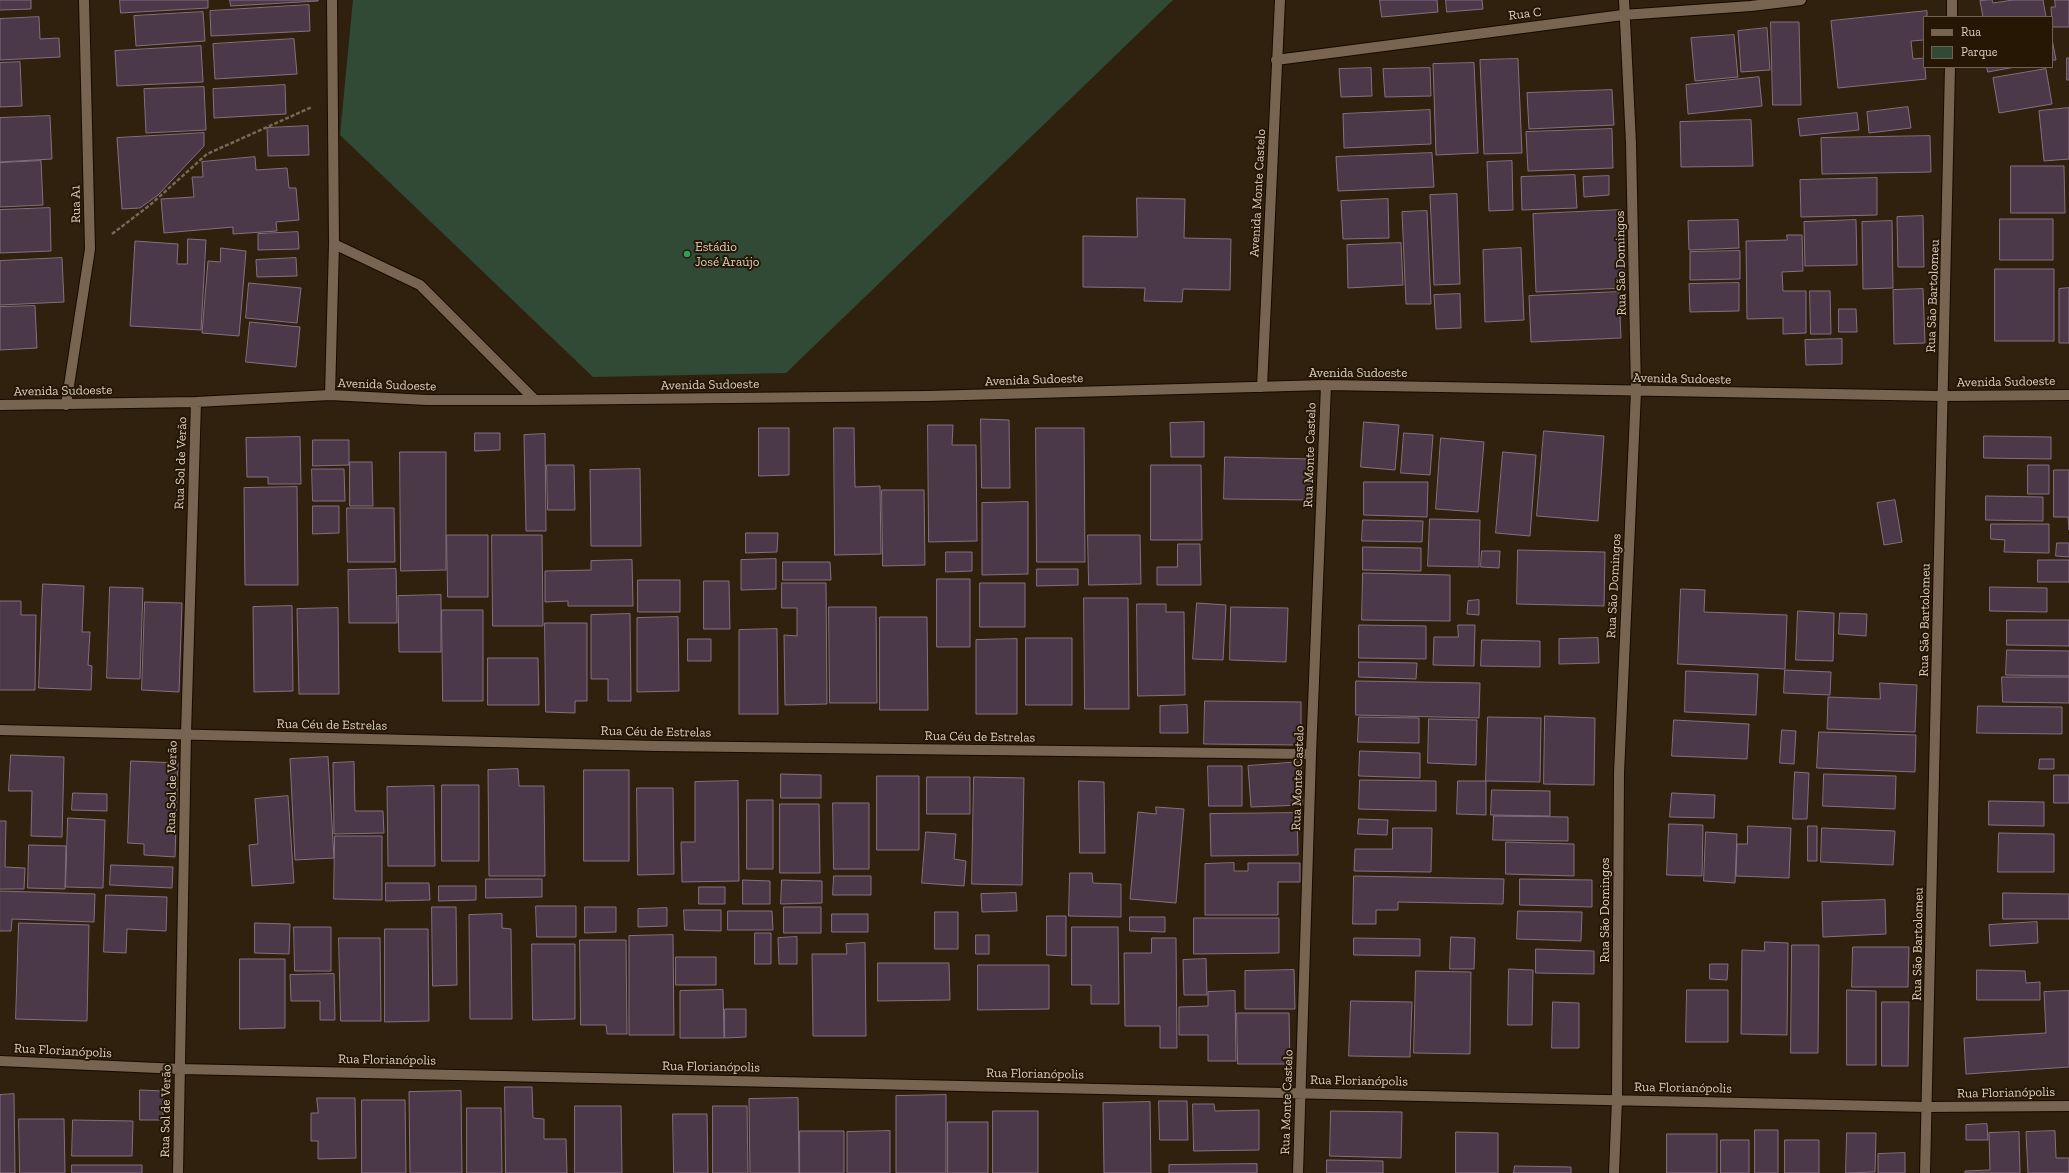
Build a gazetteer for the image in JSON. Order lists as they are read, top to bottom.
{
  "streets": {
    "street": [
      "Rua C",
      "Avenida Monte Castelo",
      "Rua A1",
      "Rua São Domingos",
      "Rua São Bartolomeu",
      "Avenida Sudoeste",
      "Rua Monte Castelo",
      "Rua Sol de Verão",
      "Rua Céu de Estrelas",
      "Rua Florianópolis"
    ]
  },
  "crossings": [
    ["Rua C", "Avenida Monte Castelo"],
    ["Rua C", "Rua São Domingos"],
    ["Avenida Monte Castelo", "Avenida Sudoeste"],
    ["Rua A1", "Avenida Sudoeste"],
    ["Rua São Domingos", "Avenida Sudoeste"],
    ["Rua São Domingos", "Rua Florianópolis"],
    ["Rua São Bartolomeu", "Avenida Sudoeste"],
    ["Rua São Bartolomeu", "Rua Florianópolis"],
    ["Avenida Sudoeste", "Rua Monte Castelo"],
    ["Avenida Sudoeste", "Rua Sol de Verão"],
    ["Rua Monte Castelo", "Rua Céu de Estrelas"],
    ["Rua Monte Castelo", "Rua Florianópolis"],
    ["Rua Sol de Verão", "Rua Céu de Estrelas"],
    ["Rua Sol de Verão", "Rua Florianópolis"]
  ],
  "places": ["Estádio José Araújo"],
  "legend": ["Rua", "Parque"]
}
